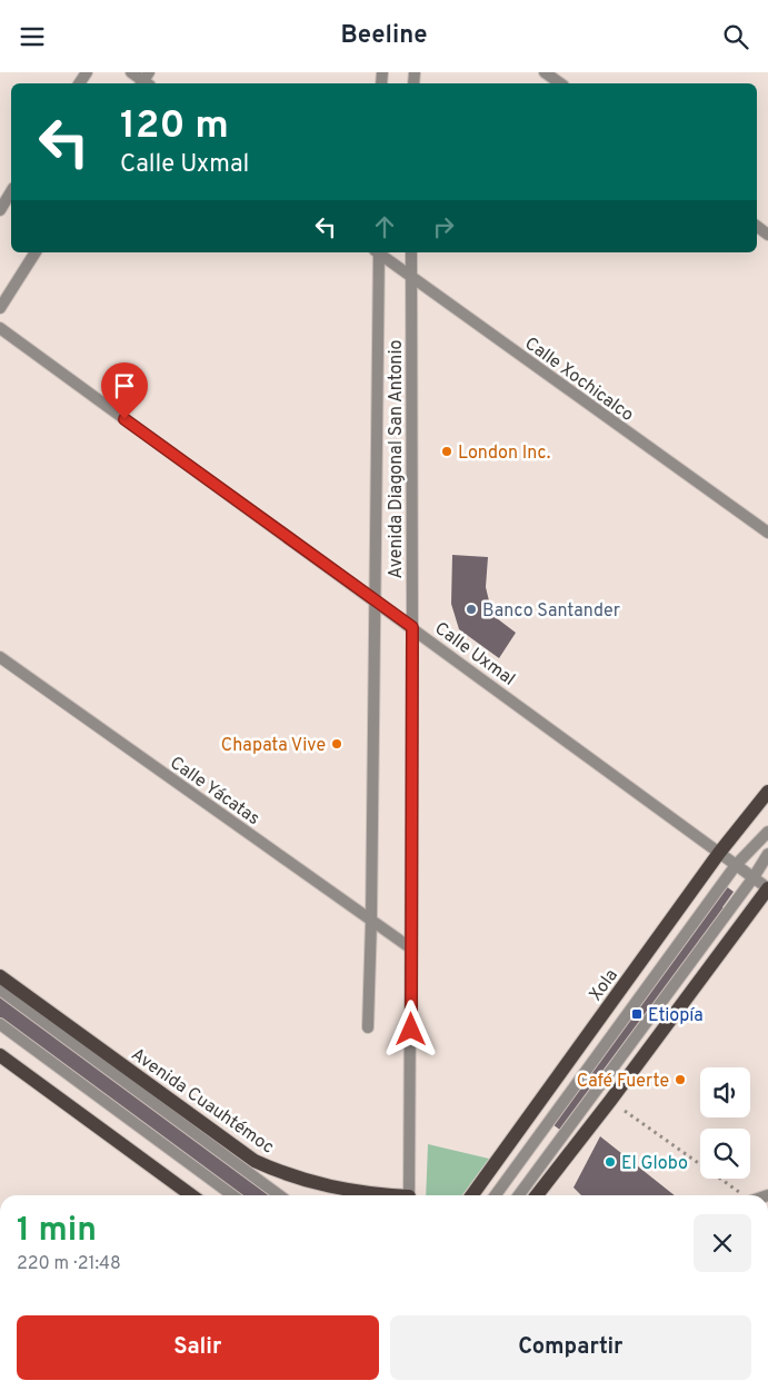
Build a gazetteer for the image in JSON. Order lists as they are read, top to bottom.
{
  "streets": {
    "main road": ["Xola", "Avenida Cuauhtémoc"],
    "street": [
      "Calle Xochicalco",
      "Avenida Diagonal San Antonio",
      "Calle Uxmal",
      "Calle Yácatas"
    ]
  },
  "crossings": [
    ["Calle Xochicalco", "Avenida Diagonal San Antonio"],
    ["Avenida Diagonal San Antonio", "Calle Uxmal"],
    ["Avenida Diagonal San Antonio", "Calle Yácatas"],
    ["Calle Uxmal", "Xola"]
  ],
  "places": {
    "other": [
      "London Inc.",
      "Banco Santander",
      "Chapata Vive",
      "Café Fuerte",
      "El Globo"
    ],
    "transit": ["Etiopía"]
  },
  "page": {
    "header": "Beeline",
    "turn": ["120 m", "Calle Uxmal"],
    "heading": ["1 min", "220 m · 21:48"],
    "buttons": ["Salir", "Compartir"]
  }
}
